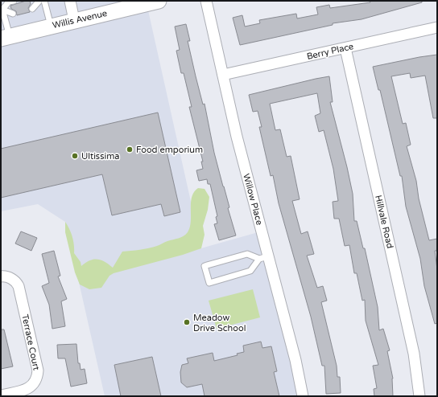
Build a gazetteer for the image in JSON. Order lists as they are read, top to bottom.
{
  "streets": {
    "main road": ["Willis Avenue"],
    "street": [
      "Berry Place",
      "Willow Place",
      "Hillvale Road",
      "Terrace Court"
    ]
  },
  "crossings": [
    ["Berry Place", "Willow Place"],
    ["Berry Place", "Hillvale Road"]
  ],
  "places": ["Food emporium", "Ultissima", "Meadow Drive School"]
}
